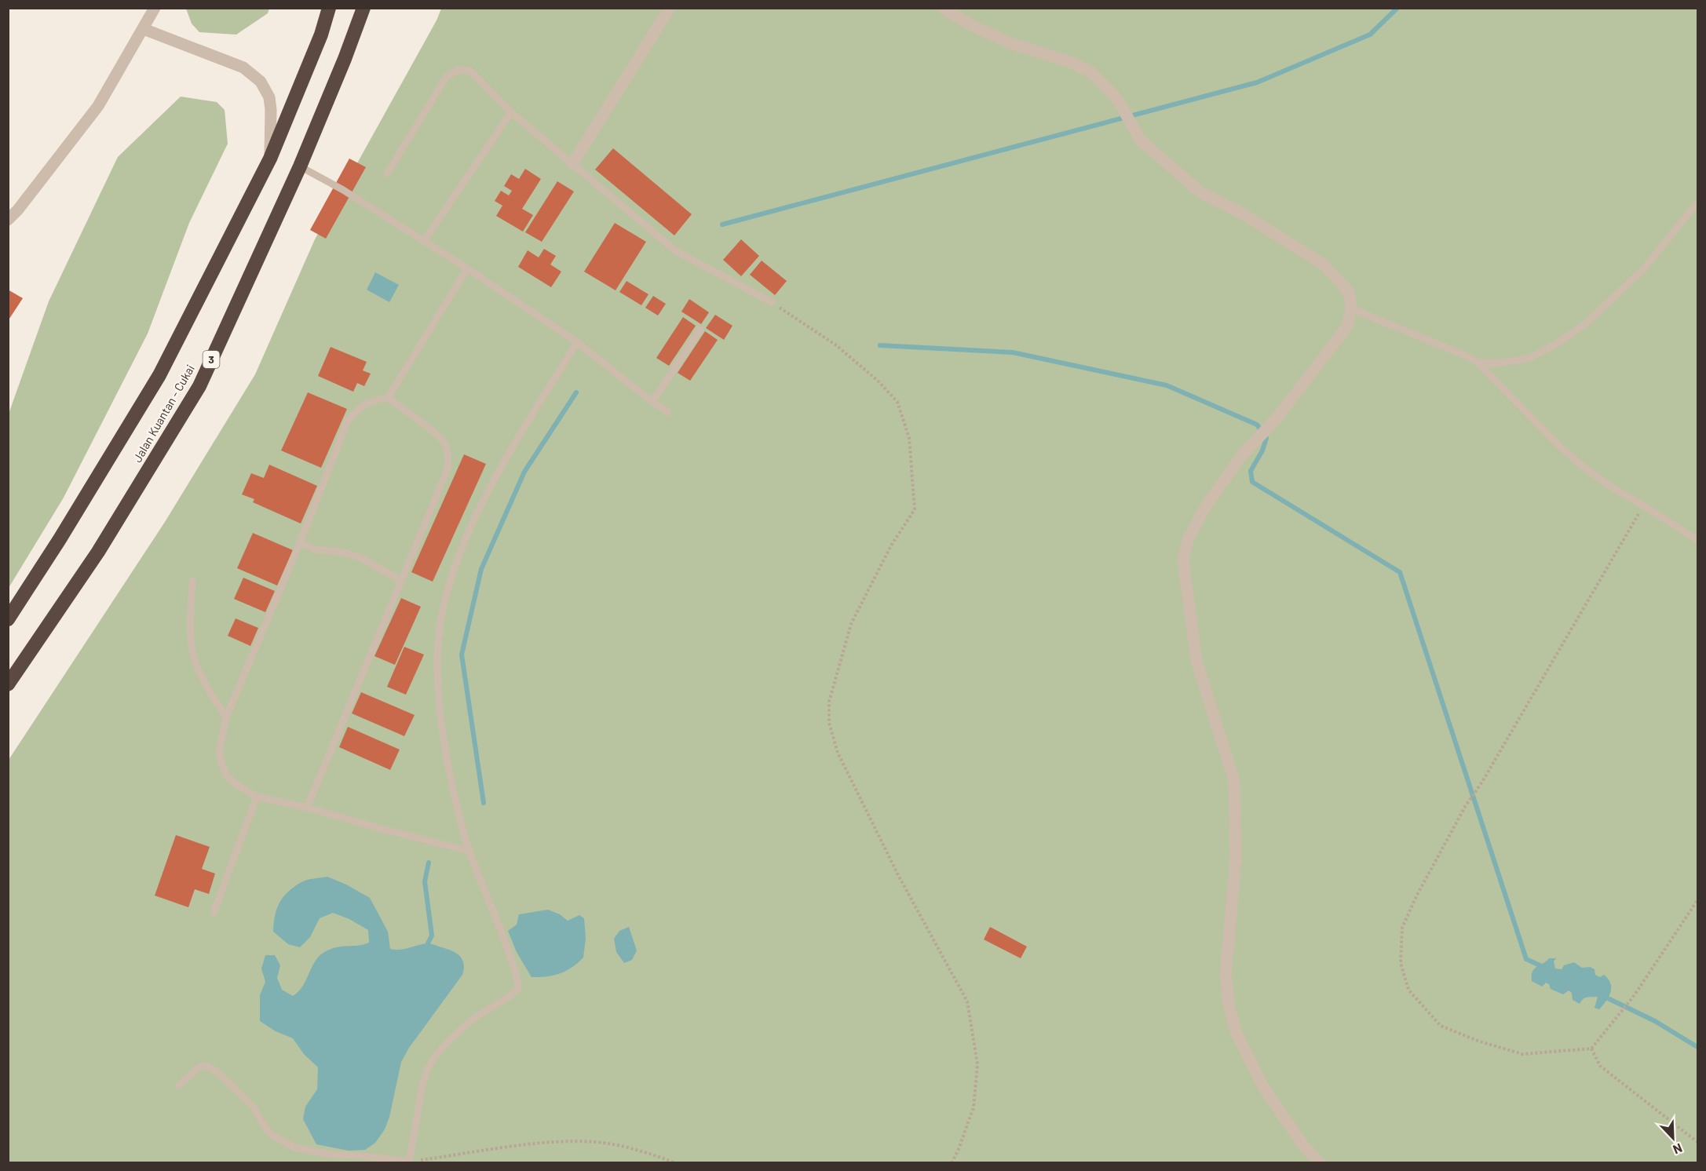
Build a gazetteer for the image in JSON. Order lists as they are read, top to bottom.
{
  "streets": {
    "highway": ["3", "Jalan Kuantan - Cukai"]
  },
  "north": "bottom right"
}
